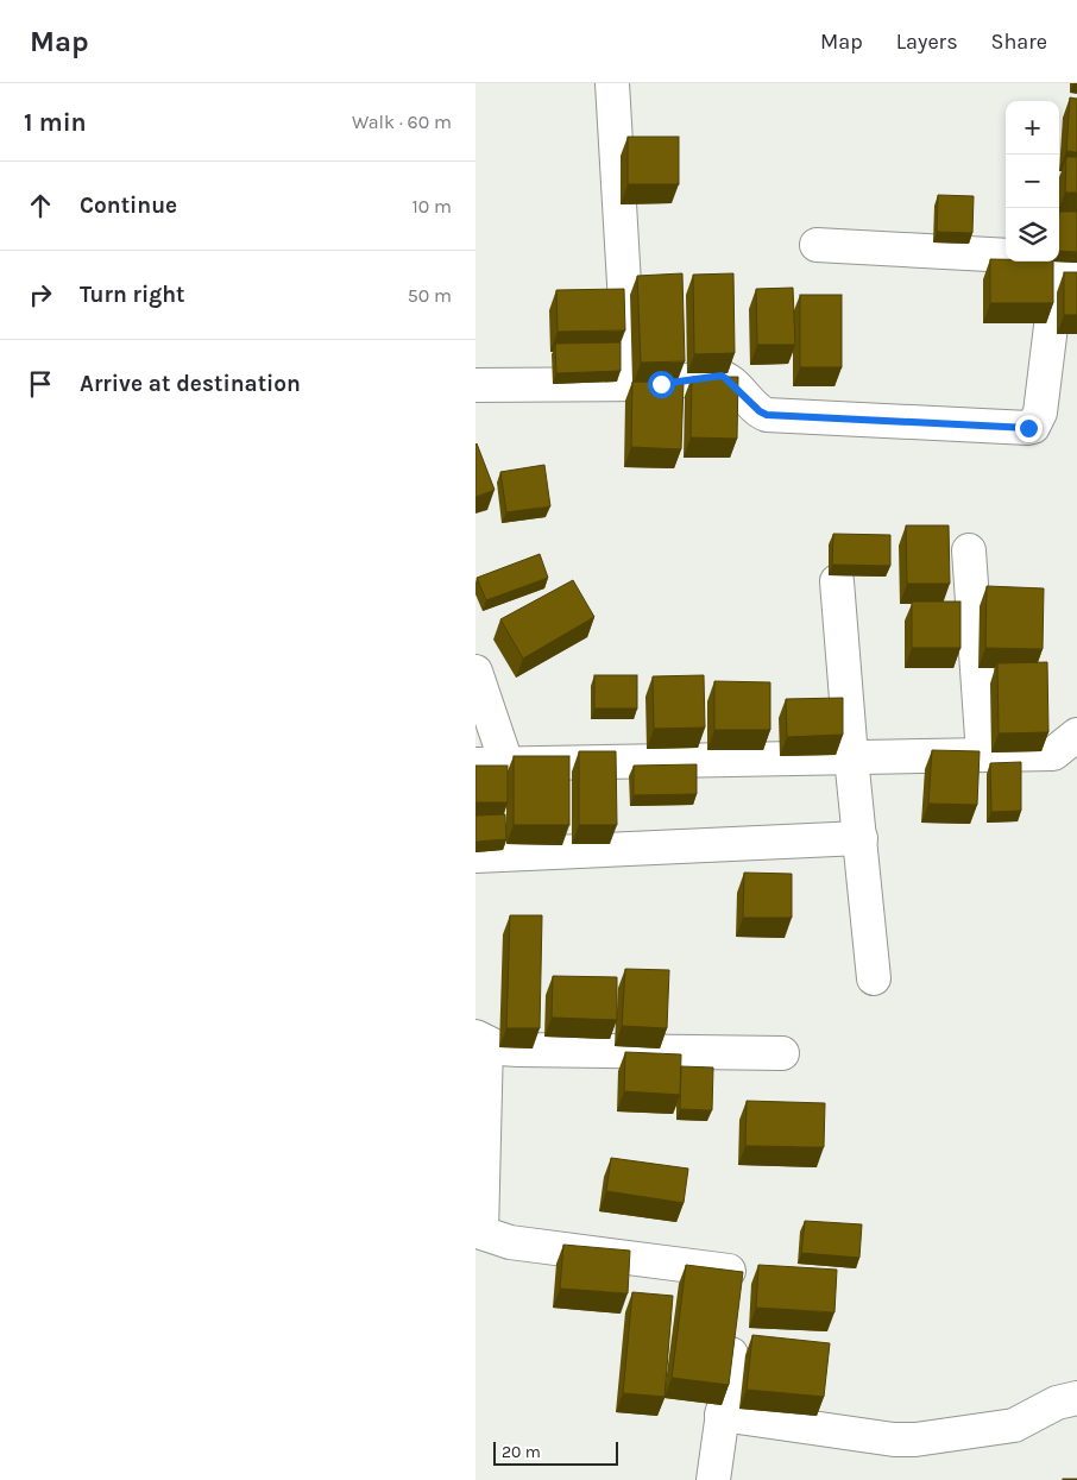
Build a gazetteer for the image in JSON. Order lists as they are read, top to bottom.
{
  "scale_bar": "20 m",
  "page": {
    "header": "Map",
    "nav": ["Map", "Layers", "Share"],
    "heading": ["1 min", "Walk · 60 m"],
    "map_buttons": ["+", "−"],
    "list": [
      ["Continue", "10 m"],
      ["Turn right", "50 m"],
      "Arrive at destination"
    ],
    "scale": "20 m"
  }
}
